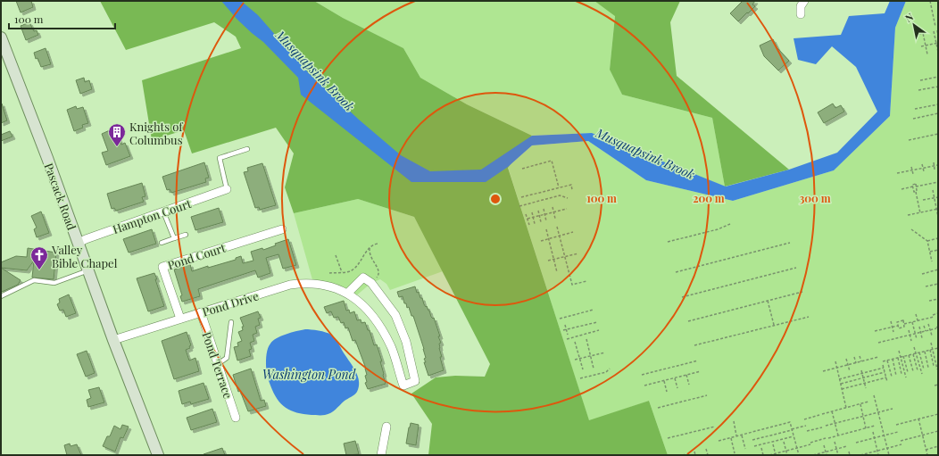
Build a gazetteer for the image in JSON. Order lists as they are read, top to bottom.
{
  "streets": {
    "main road": ["Pascack Road"],
    "street": [
      "Hampton Court",
      "Pond Court",
      "Pond Drive",
      "Pond Terrace"
    ]
  },
  "crossings": [
    ["Pascack Road", "Hampton Court"],
    ["Pascack Road", "Pond Drive"],
    ["Pond Court", "Pond Drive"],
    ["Pond Drive", "Pond Terrace"]
  ],
  "water": ["Musquapsink Brook", "Washington Pond"],
  "places": {
    "building": ["Knights of Columbus"],
    "church": ["Valley Bible Chapel"]
  },
  "scale_bar": "100 m",
  "north": "top left",
  "rings": ["100 m", "200 m", "300 m"]
}
